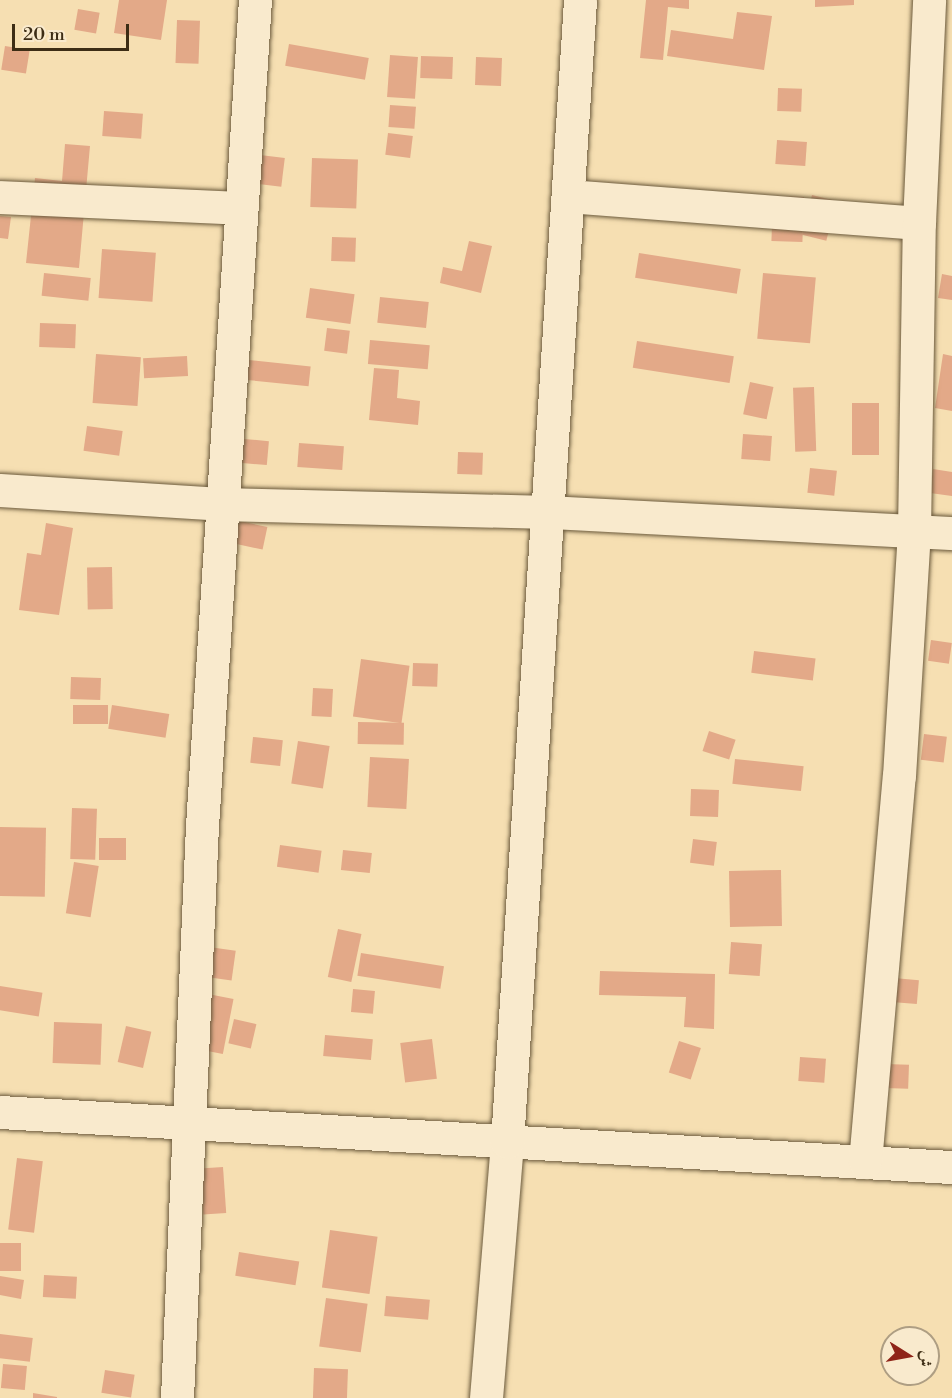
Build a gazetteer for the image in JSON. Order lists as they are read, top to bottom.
{
  "scale_bar": "20 m",
  "north": "right"
}
